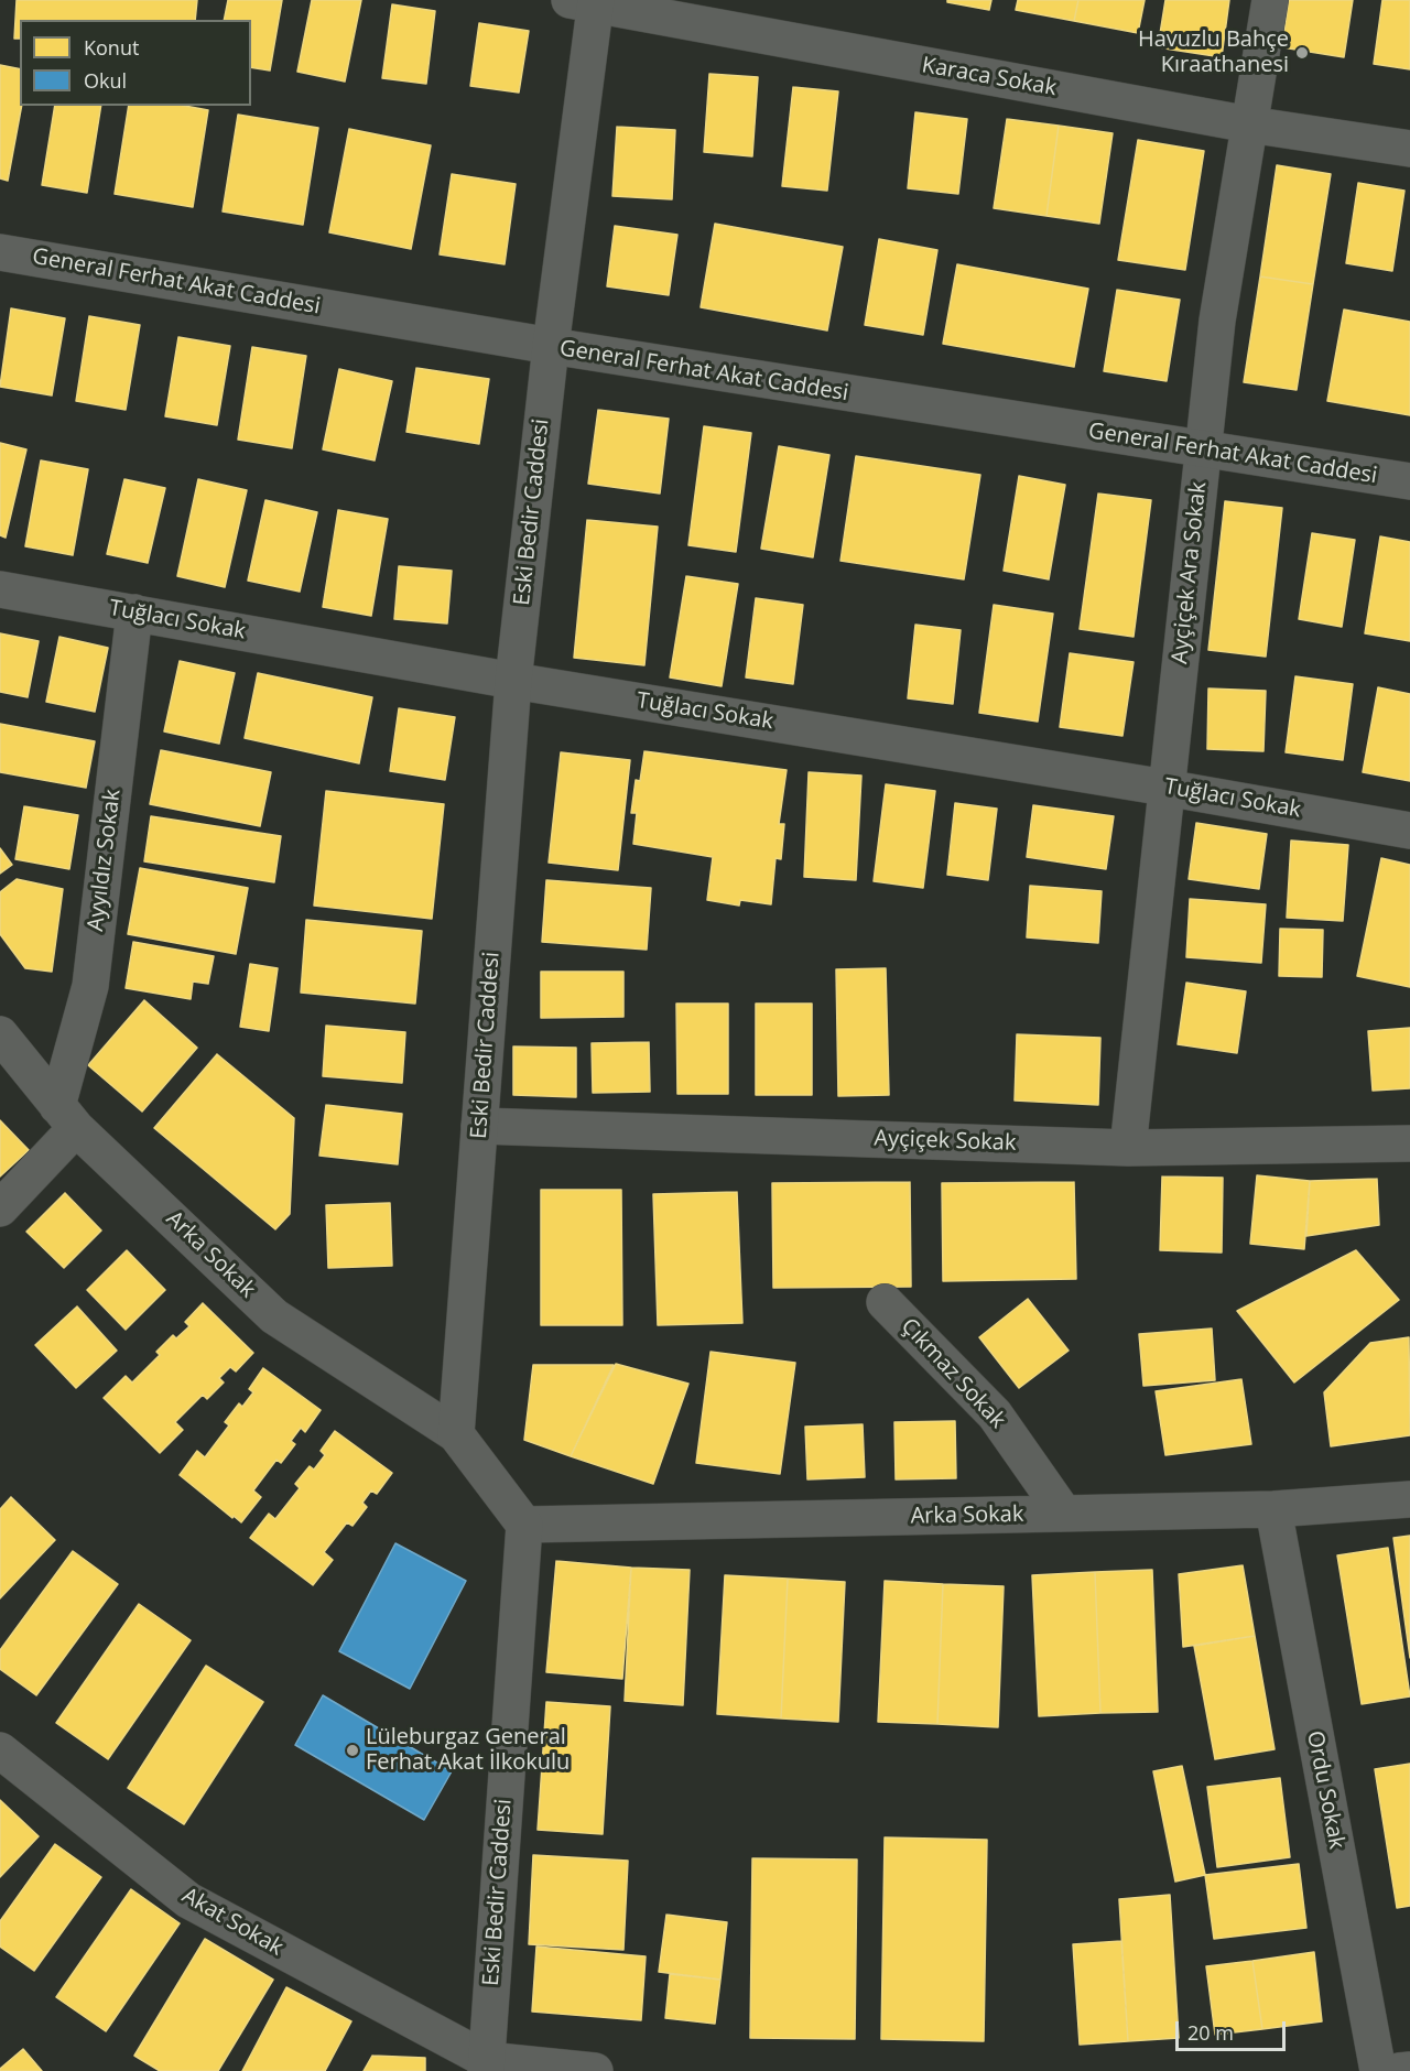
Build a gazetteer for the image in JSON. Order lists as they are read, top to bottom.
{
  "streets": {
    "street": [
      "Karaca Sokak",
      "General Ferhat Akat Caddesi",
      "Eski Bedir Caddesi",
      "Ayçiçek Ara Sokak",
      "Tuğlacı Sokak",
      "Ayyıldız Sokak",
      "Ayçiçek Sokak",
      "Arka Sokak",
      "Çıkmaz Sokak",
      "Ordu Sokak",
      "Akat Sokak"
    ]
  },
  "crossings": [
    ["Karaca Sokak", "Eski Bedir Caddesi"],
    ["Karaca Sokak", "Ayçiçek Ara Sokak"],
    ["General Ferhat Akat Caddesi", "Eski Bedir Caddesi"],
    ["General Ferhat Akat Caddesi", "Ayçiçek Ara Sokak"],
    ["Eski Bedir Caddesi", "Tuğlacı Sokak"],
    ["Eski Bedir Caddesi", "Ayçiçek Sokak"],
    ["Eski Bedir Caddesi", "Arka Sokak"],
    ["Eski Bedir Caddesi", "Akat Sokak"],
    ["Ayçiçek Ara Sokak", "Tuğlacı Sokak"],
    ["Ayçiçek Ara Sokak", "Ayçiçek Sokak"],
    ["Tuğlacı Sokak", "Ayyıldız Sokak"],
    ["Ayyıldız Sokak", "Arka Sokak"],
    ["Arka Sokak", "Çıkmaz Sokak"],
    ["Arka Sokak", "Ordu Sokak"]
  ],
  "places": ["Havuzlu Bahçe Kıraathanesi", "Lüleburgaz General Ferhat Akat İlkokulu"],
  "legend": ["Konut", "Okul"],
  "scale_bar": "20 m"
}
